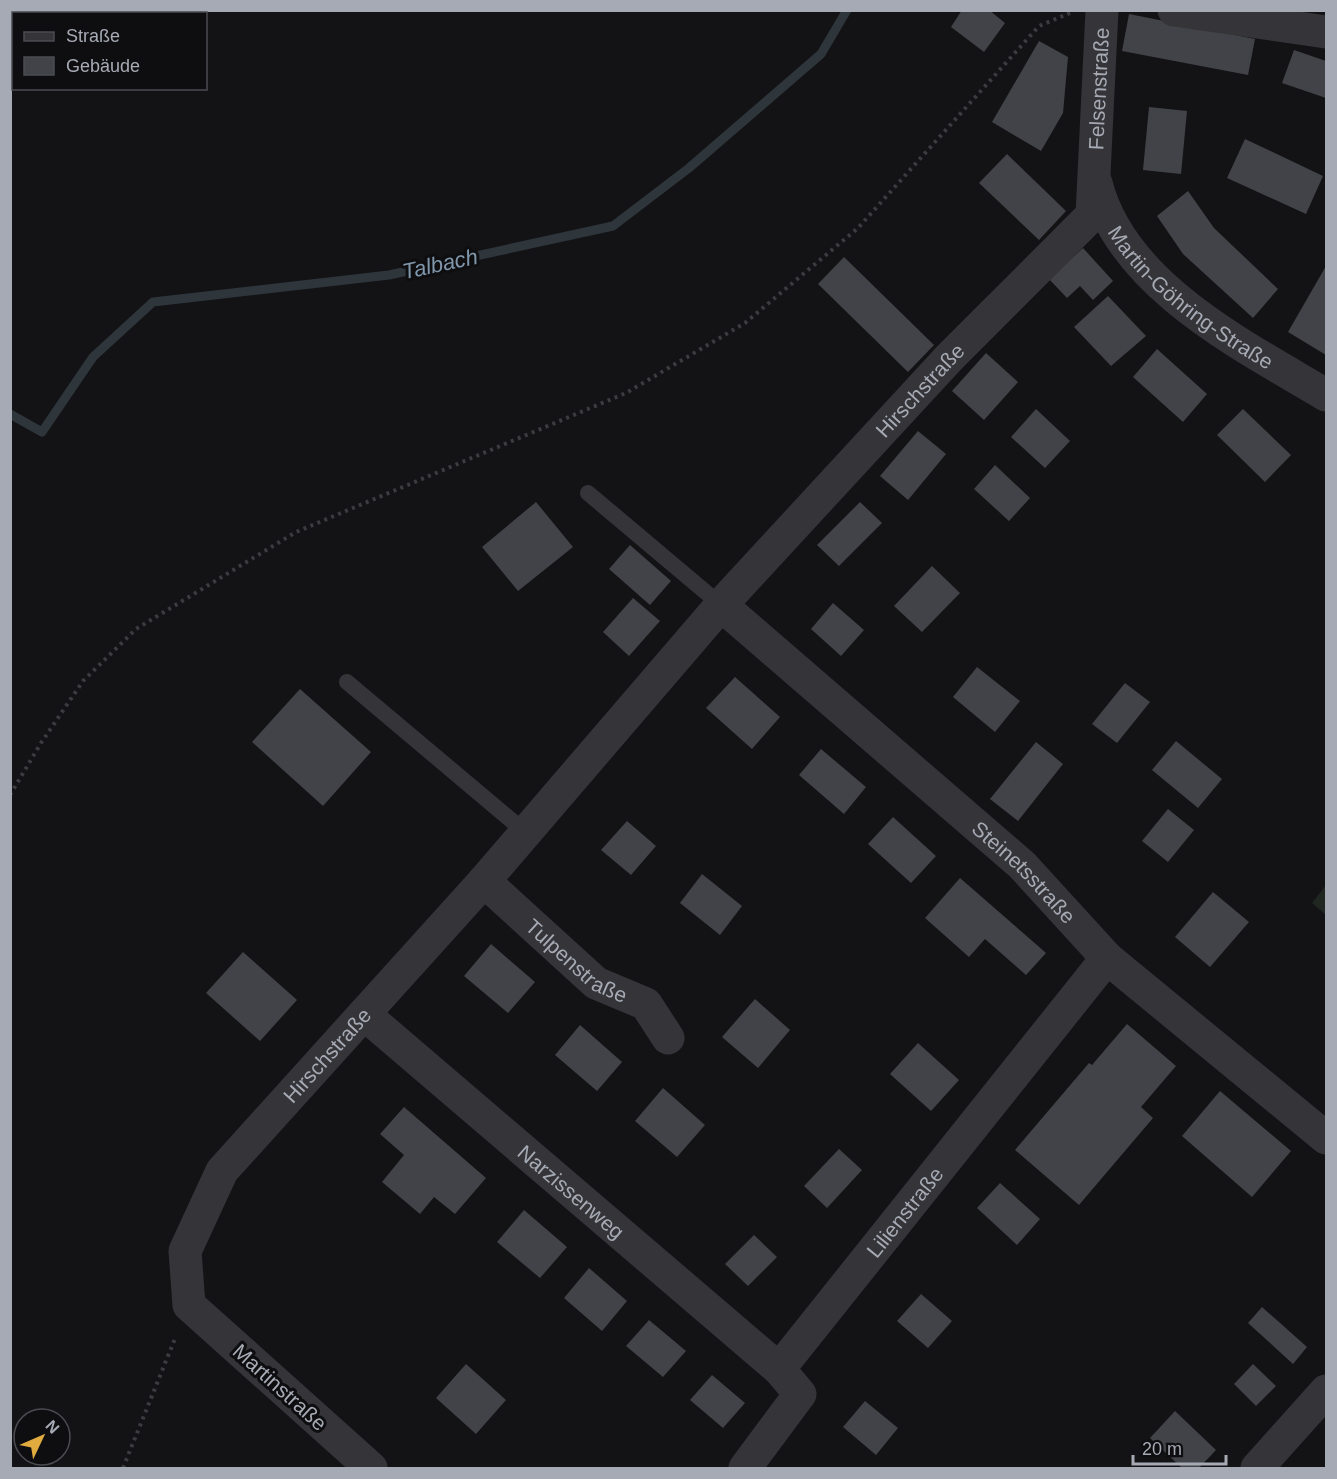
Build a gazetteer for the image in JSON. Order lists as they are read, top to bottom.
{
  "streets": {
    "street": [
      "Felsenstraße",
      "Martin-Göhring-Straße",
      "Hirschstraße",
      "Steinetsstraße",
      "Tulpenstraße",
      "Narzissenweg",
      "Lilienstraße",
      "Martinstraße"
    ]
  },
  "crossings": [
    ["Felsenstraße", "Martin-Göhring-Straße"],
    ["Felsenstraße", "Hirschstraße"],
    ["Martin-Göhring-Straße", "Hirschstraße"],
    ["Hirschstraße", "Steinetsstraße"],
    ["Hirschstraße", "Tulpenstraße"],
    ["Hirschstraße", "Narzissenweg"],
    ["Hirschstraße", "Martinstraße"],
    ["Steinetsstraße", "Lilienstraße"],
    ["Narzissenweg", "Lilienstraße"]
  ],
  "water": ["Talbach"],
  "legend": ["Straße", "Gebäude"],
  "scale_bar": "20 m",
  "north": "top right"
}
